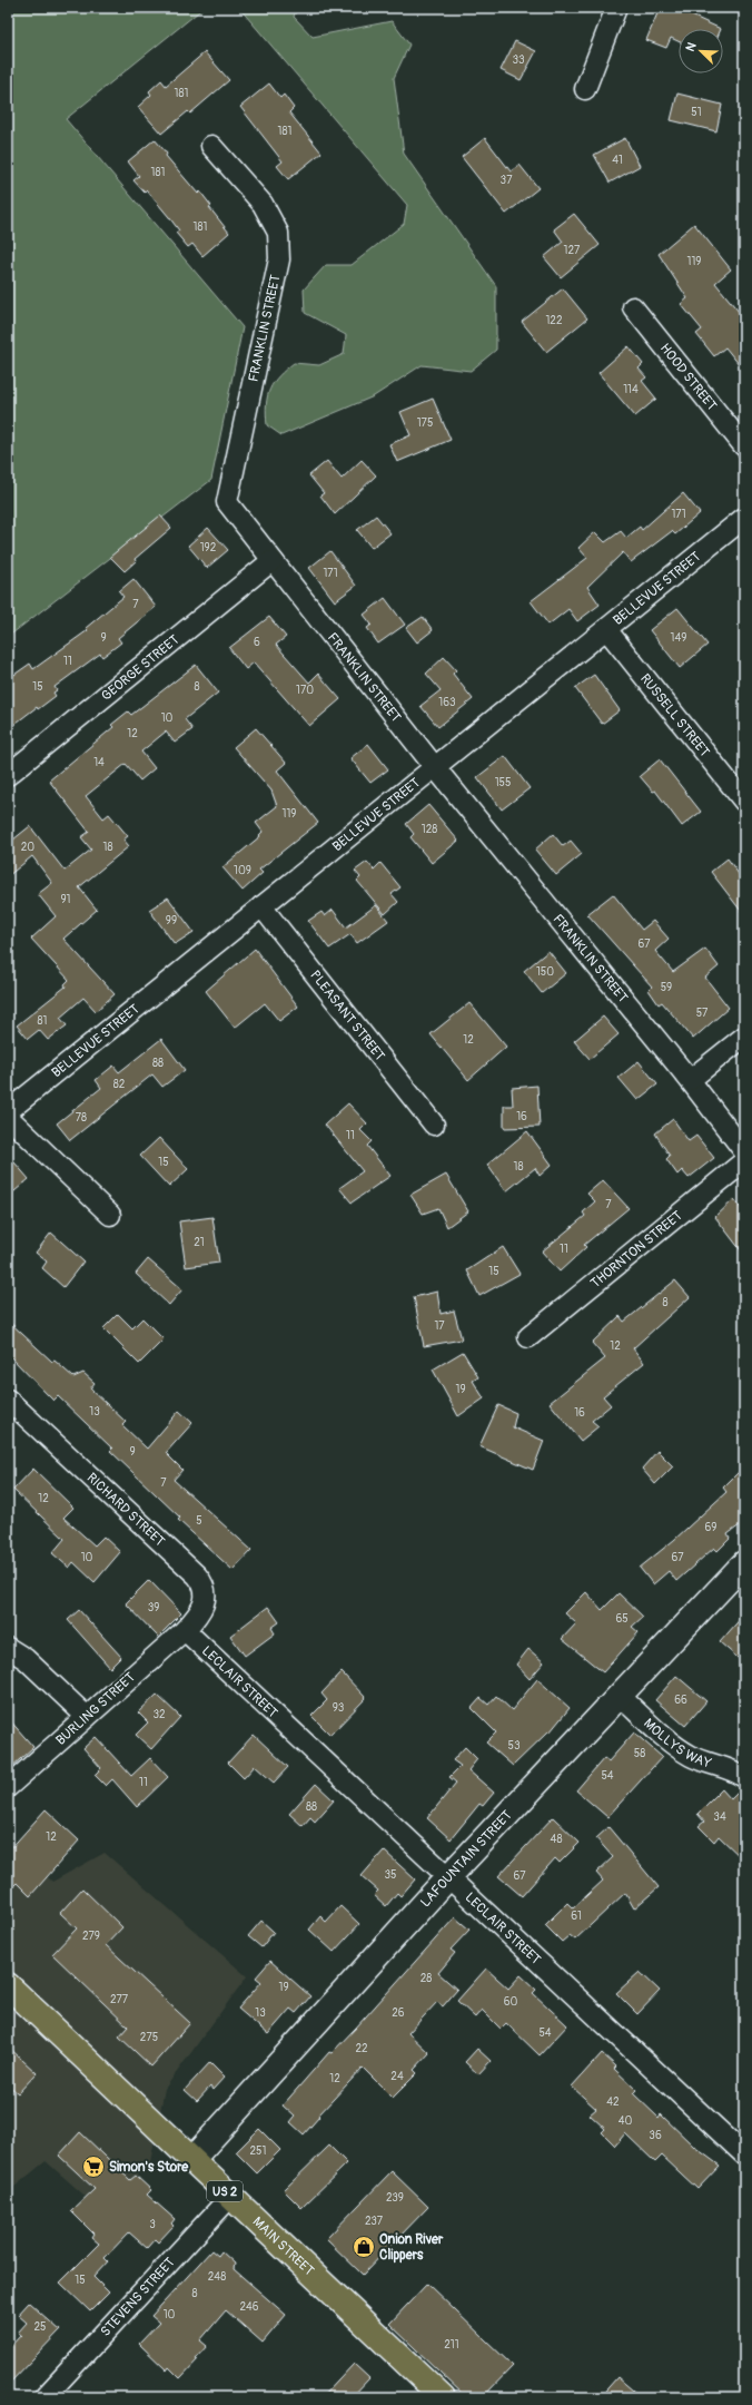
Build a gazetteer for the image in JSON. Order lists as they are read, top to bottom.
{
  "streets": {
    "main road": ["US 2", "MAIN STREET"],
    "street": [
      "FRANKLIN STREET",
      "HOOD STREET",
      "BELLEVUE STREET",
      "GEORGE STREET",
      "RUSSELL STREET",
      "PLEASANT STREET",
      "THORNTON STREET",
      "RICHARD STREET",
      "LECLAIR STREET",
      "BURLING STREET",
      "MOLLYS WAY",
      "LAFOUNTAIN STREET",
      "STEVENS STREET"
    ]
  },
  "crossings": [
    ["FRANKLIN STREET", "BELLEVUE STREET"],
    ["FRANKLIN STREET", "GEORGE STREET"],
    ["BELLEVUE STREET", "RUSSELL STREET"],
    ["BELLEVUE STREET", "PLEASANT STREET"],
    ["RICHARD STREET", "LECLAIR STREET"],
    ["RICHARD STREET", "BURLING STREET"],
    ["LECLAIR STREET", "BURLING STREET"],
    ["LECLAIR STREET", "LAFOUNTAIN STREET"],
    ["MOLLYS WAY", "LAFOUNTAIN STREET"],
    ["LAFOUNTAIN STREET", "MAIN STREET"],
    ["MAIN STREET", "STEVENS STREET"]
  ],
  "places": {
    "supermarket": ["Simon's Store"],
    "shop": ["Onion River Clippers"]
  },
  "house_numbers": [
    "33",
    "181",
    "51",
    "181",
    "41",
    "181",
    "37",
    "181",
    "127",
    "119",
    "122",
    "114",
    "175",
    "171",
    "192",
    "171",
    "7",
    "9",
    "149",
    "6",
    "11",
    "15",
    "8",
    "170",
    "163",
    "10",
    "12",
    "14",
    "155",
    "119",
    "128",
    "20",
    "18",
    "109",
    "91",
    "99",
    "67",
    "150",
    "59",
    "57",
    "81",
    "12",
    "88",
    "82",
    "16",
    "78",
    "11",
    "15",
    "18",
    "7",
    "21",
    "11",
    "15",
    "8",
    "17",
    "12",
    "19",
    "13",
    "16",
    "9",
    "7",
    "12",
    "5",
    "69",
    "10",
    "67",
    "39",
    "65",
    "66",
    "93",
    "32",
    "53",
    "58",
    "54",
    "11",
    "88",
    "34",
    "12",
    "48",
    "35",
    "67",
    "61",
    "279",
    "28",
    "19",
    "277",
    "60",
    "13",
    "26",
    "54",
    "275",
    "22",
    "24",
    "12",
    "42",
    "40",
    "36",
    "251",
    "239",
    "237",
    "3",
    "248",
    "15",
    "8",
    "246",
    "10",
    "25",
    "211"
  ],
  "north": "top left"
}
